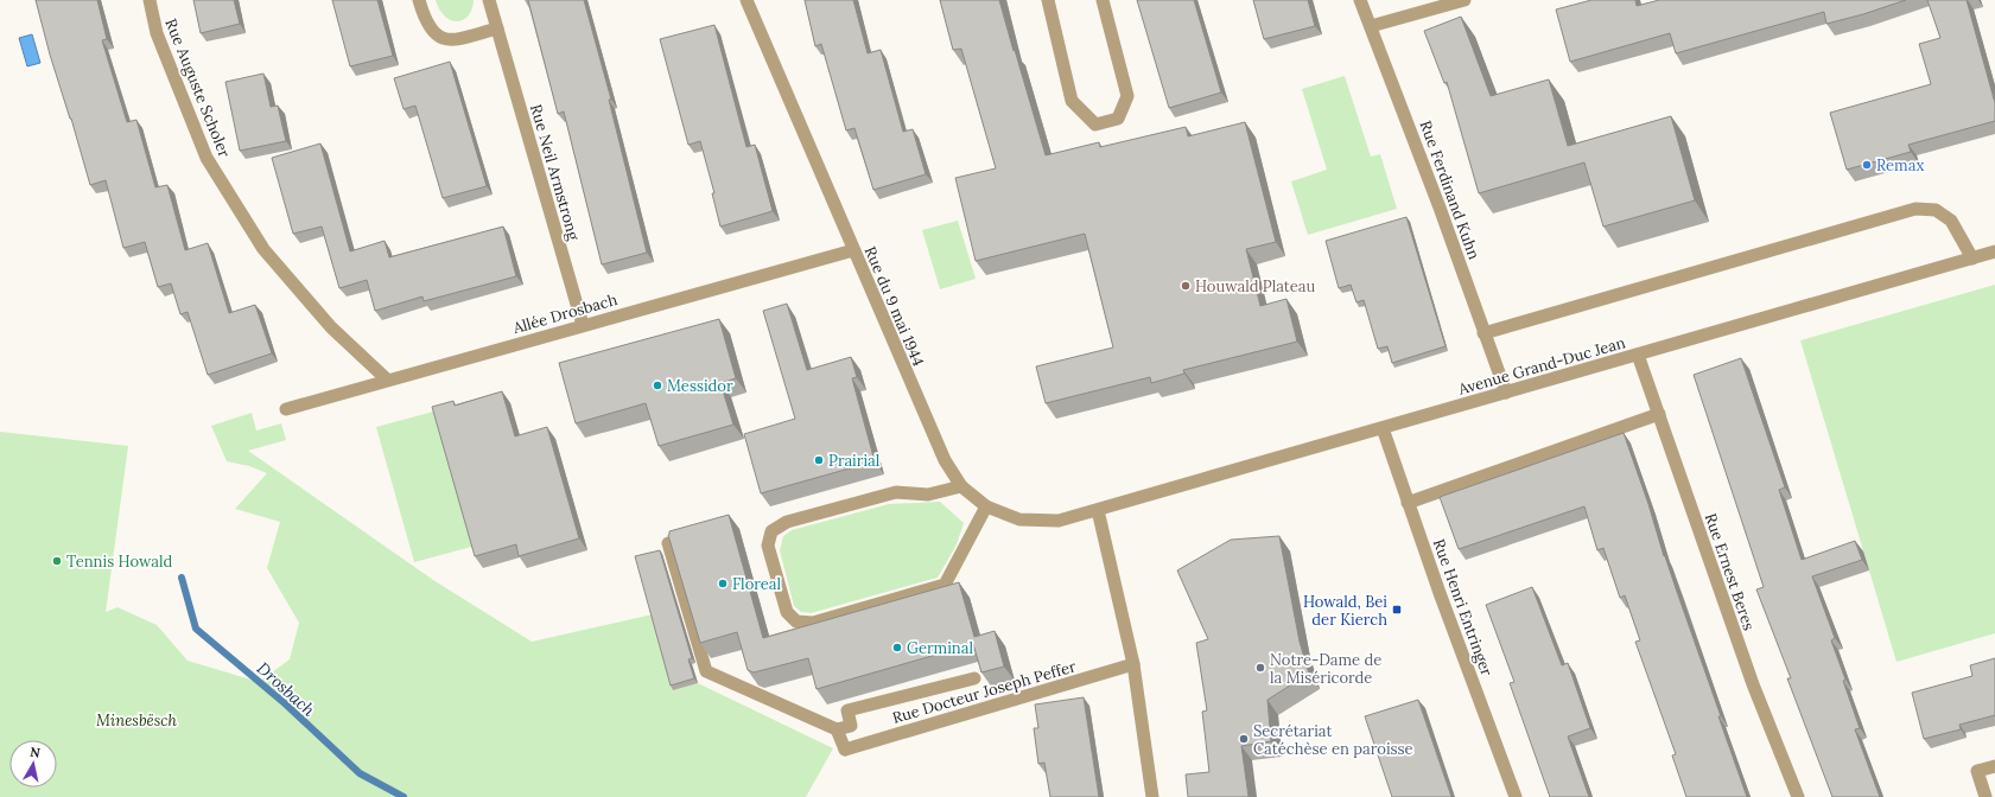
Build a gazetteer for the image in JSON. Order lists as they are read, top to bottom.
{
  "streets": {
    "street": [
      "Rue Auguste Scholer",
      "Rue Neil Armstrong",
      "Rue Ferdinand Kuhn",
      "Rue du 9 mai 1944",
      "Allée Drosbach",
      "Avenue Grand-Duc Jean",
      "Rue Ernest Beres",
      "Rue Henri Entringer",
      "Rue Docteur Joseph Peffer"
    ]
  },
  "crossings": [
    ["Rue Auguste Scholer", "Allée Drosbach"],
    ["Rue Neil Armstrong", "Allée Drosbach"],
    ["Rue Ferdinand Kuhn", "Avenue Grand-Duc Jean"],
    ["Rue du 9 mai 1944", "Allée Drosbach"],
    ["Rue du 9 mai 1944", "Avenue Grand-Duc Jean"],
    ["Avenue Grand-Duc Jean", "Rue Ernest Beres"],
    ["Avenue Grand-Duc Jean", "Rue Henri Entringer"]
  ],
  "water": ["Drosbach"],
  "parks": ["Minesbësch"],
  "places": {
    "other": [
      "Remax",
      "Houwald Plateau",
      "Messidor",
      "Prairial",
      "Tennis Howald",
      "Floreal",
      "Germinal",
      "Notre-Dame de la Miséricorde",
      "Secrétariat Catéchèse en paroisse"
    ],
    "transit": ["Howald, Bei der Kierch"]
  },
  "north": "top"
}
